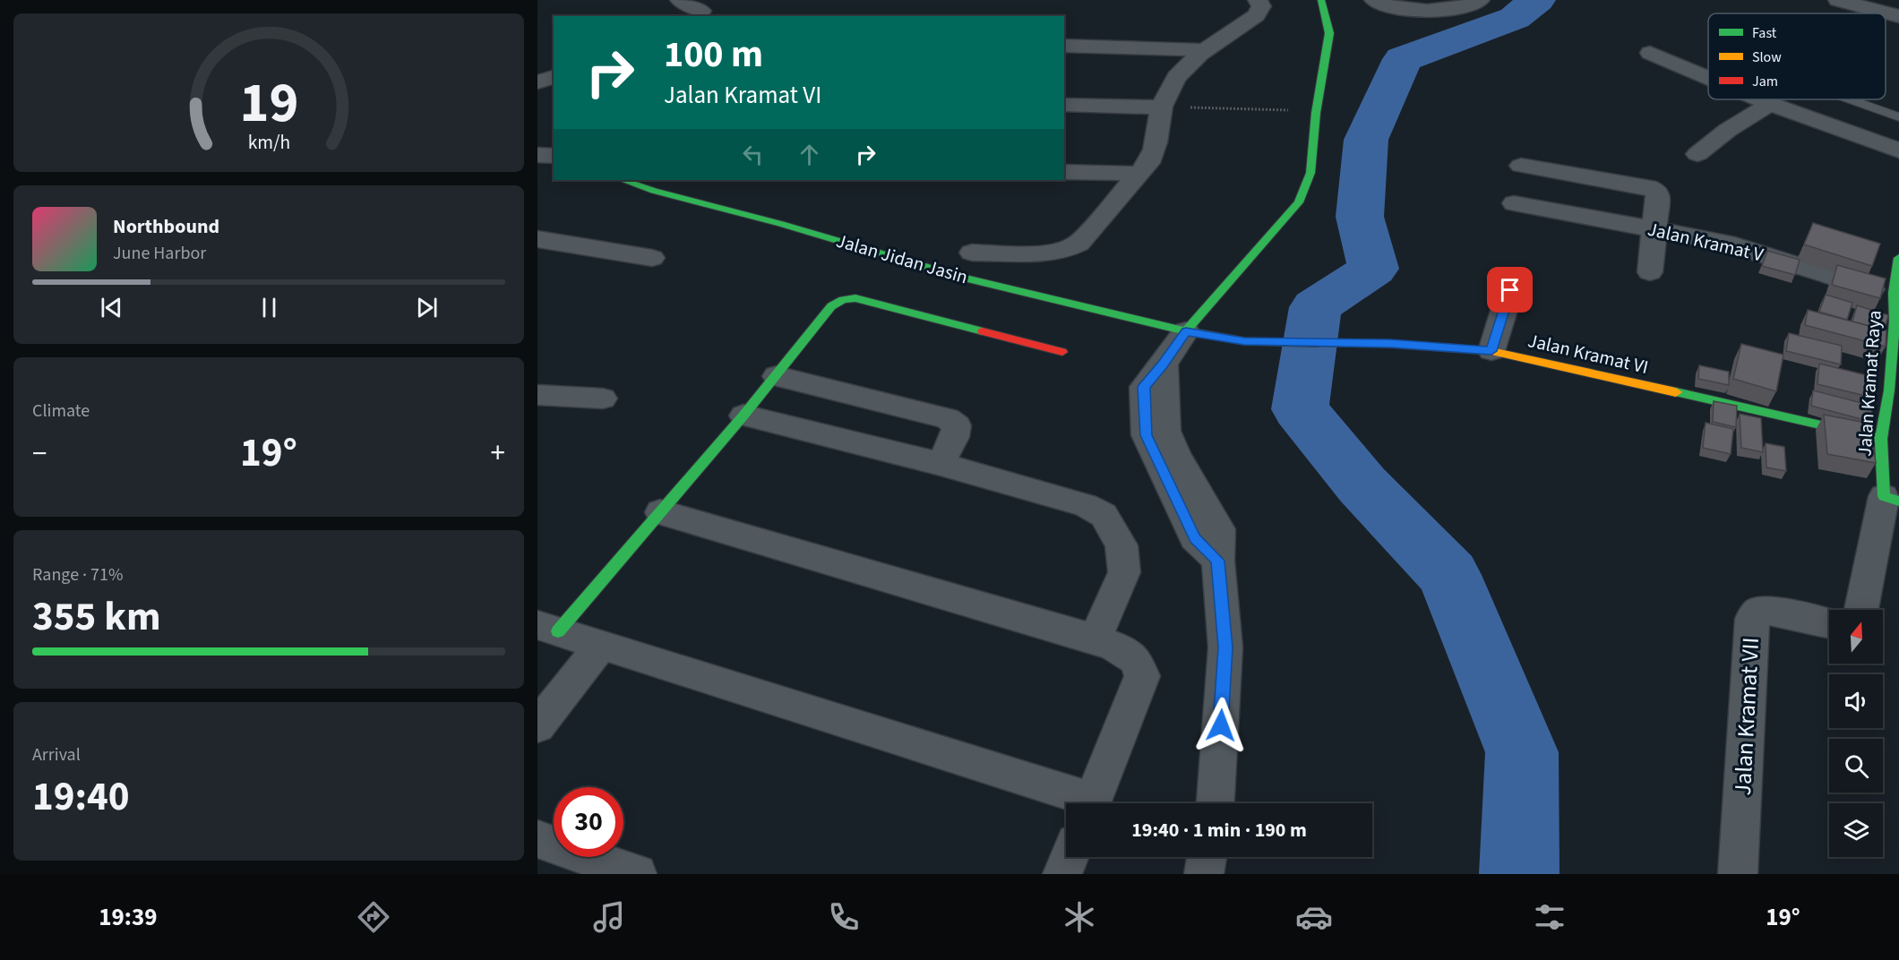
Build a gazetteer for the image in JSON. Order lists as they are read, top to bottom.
{
  "streets": {
    "street": [
      "Jalan Kramat V",
      "Jalan Jidan Jasin",
      "Jalan Kramat VI",
      "Jalan Kramat Raya",
      "Jalan Kramat VII"
    ]
  },
  "crossings": [
    ["Jalan Kramat V", "Jalan Kramat Raya"],
    ["Jalan Jidan Jasin", "Jalan Kramat VI"],
    ["Jalan Kramat VI", "Jalan Kramat Raya"]
  ],
  "legend": ["Fast", "Slow", "Jam"],
  "north": "top",
  "page": {
    "turn": ["100 m", "Jalan Kramat VI"],
    "song": ["Northbound", "June Harbor"],
    "tile": [
      "Climate",
      ["Range · 71%", "355 km"],
      ["Arrival", "19:40"]
    ],
    "heat": ["−", "19°", "+"],
    "limit": "30",
    "trip": "19:40 · 1 min · 190 m",
    "tabs": ["19:39", "19°"],
    "gauge": ["19", "km/h"]
  }
}
